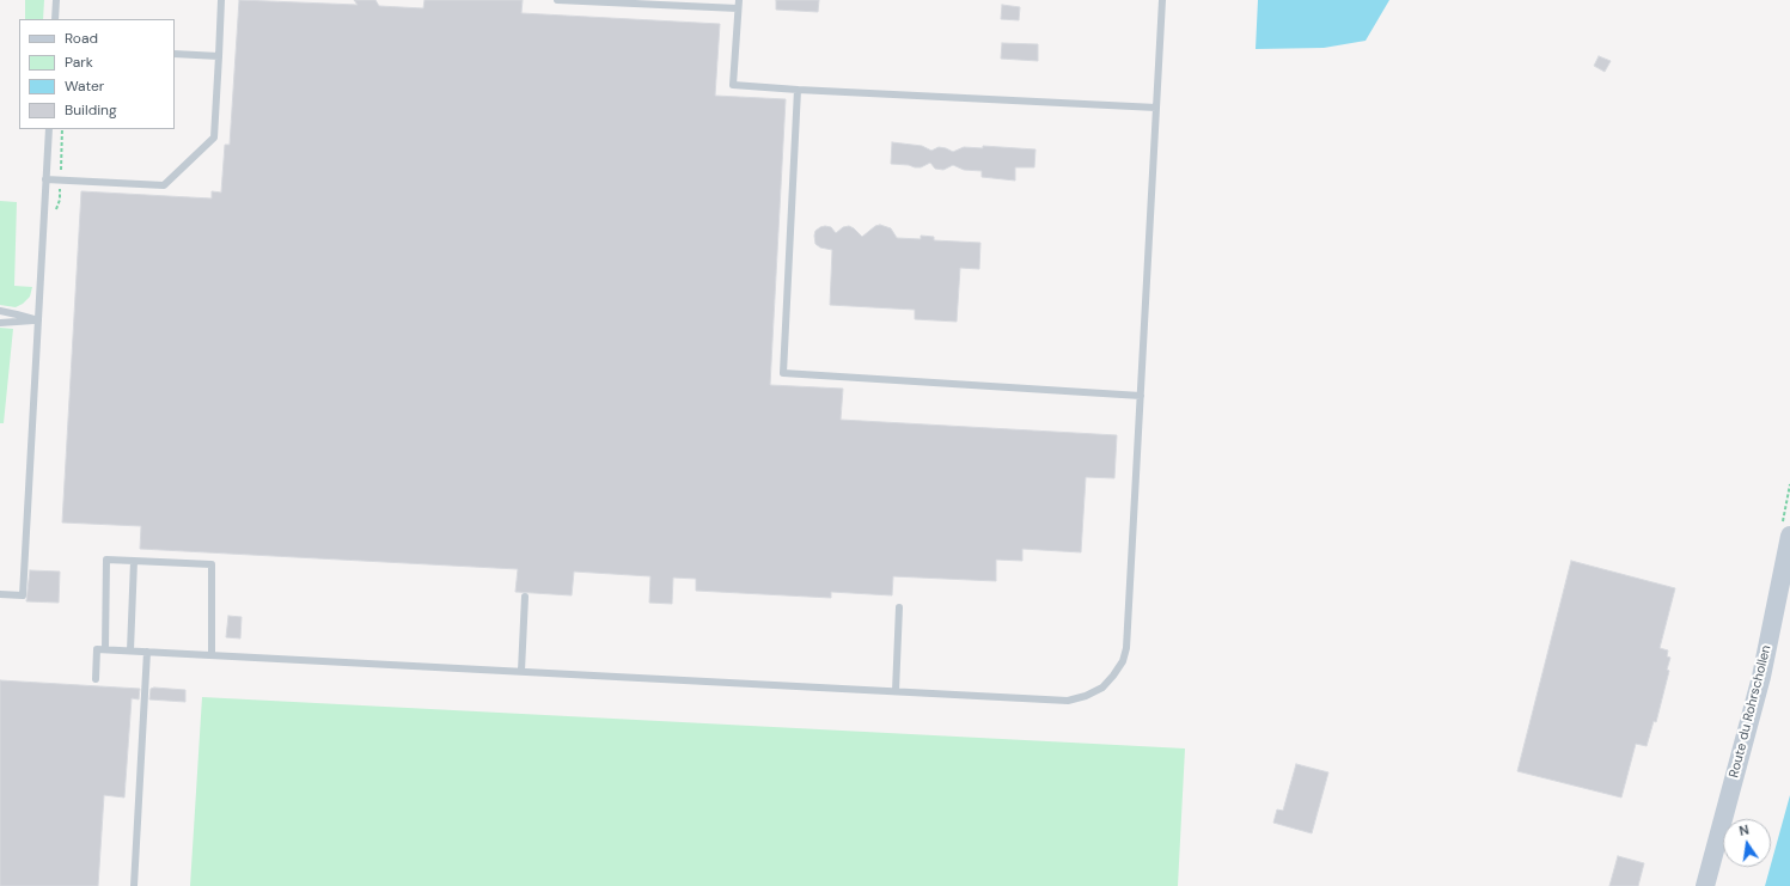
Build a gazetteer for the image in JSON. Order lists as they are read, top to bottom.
{
  "streets": {
    "street": ["Route du Rohrschollen"]
  },
  "legend": [
    "Road",
    "Park",
    "Water",
    "Building"
  ],
  "north": "top"
}
